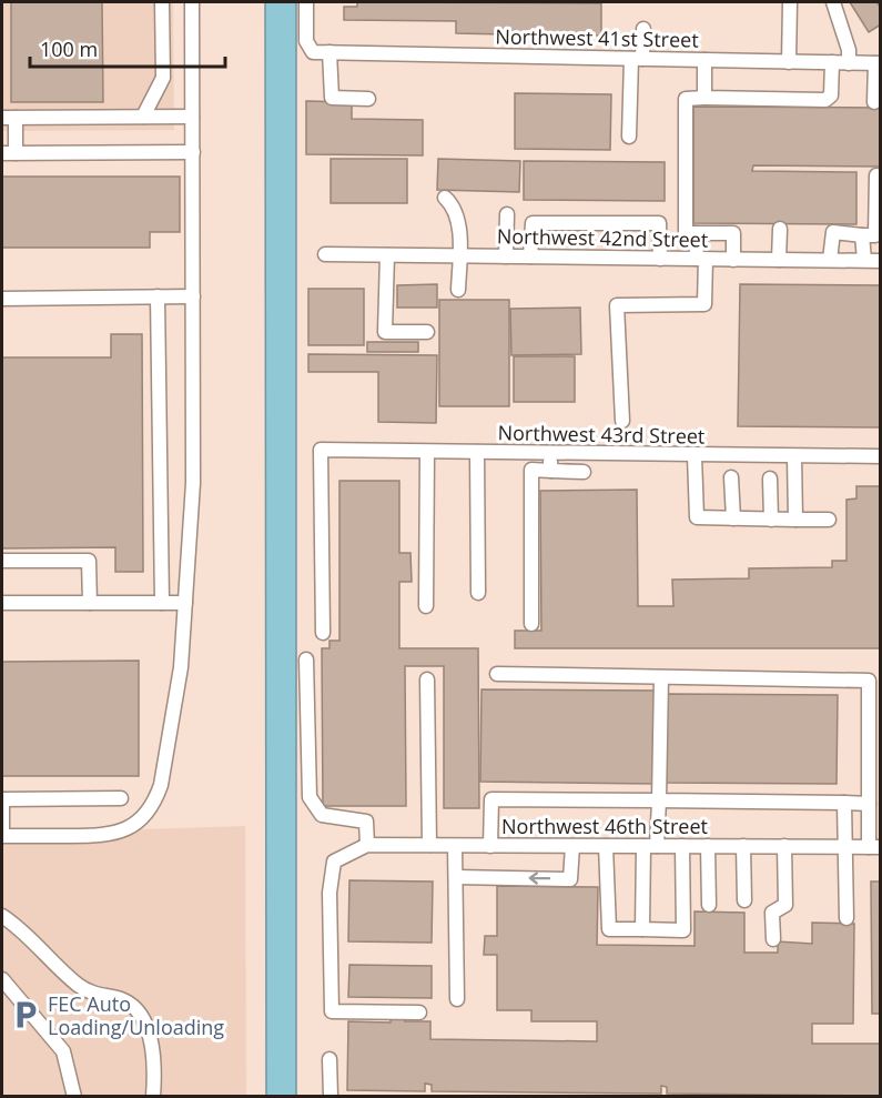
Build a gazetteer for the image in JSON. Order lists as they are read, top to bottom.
{
  "streets": {
    "street": [
      "Northwest 41st Street",
      "Northwest 42nd Street",
      "Northwest 43rd Street",
      "Northwest 46th Street"
    ]
  },
  "places": {
    "parking": ["FEC Auto Loading/Unloading"]
  },
  "scale_bar": "100 m"
}
